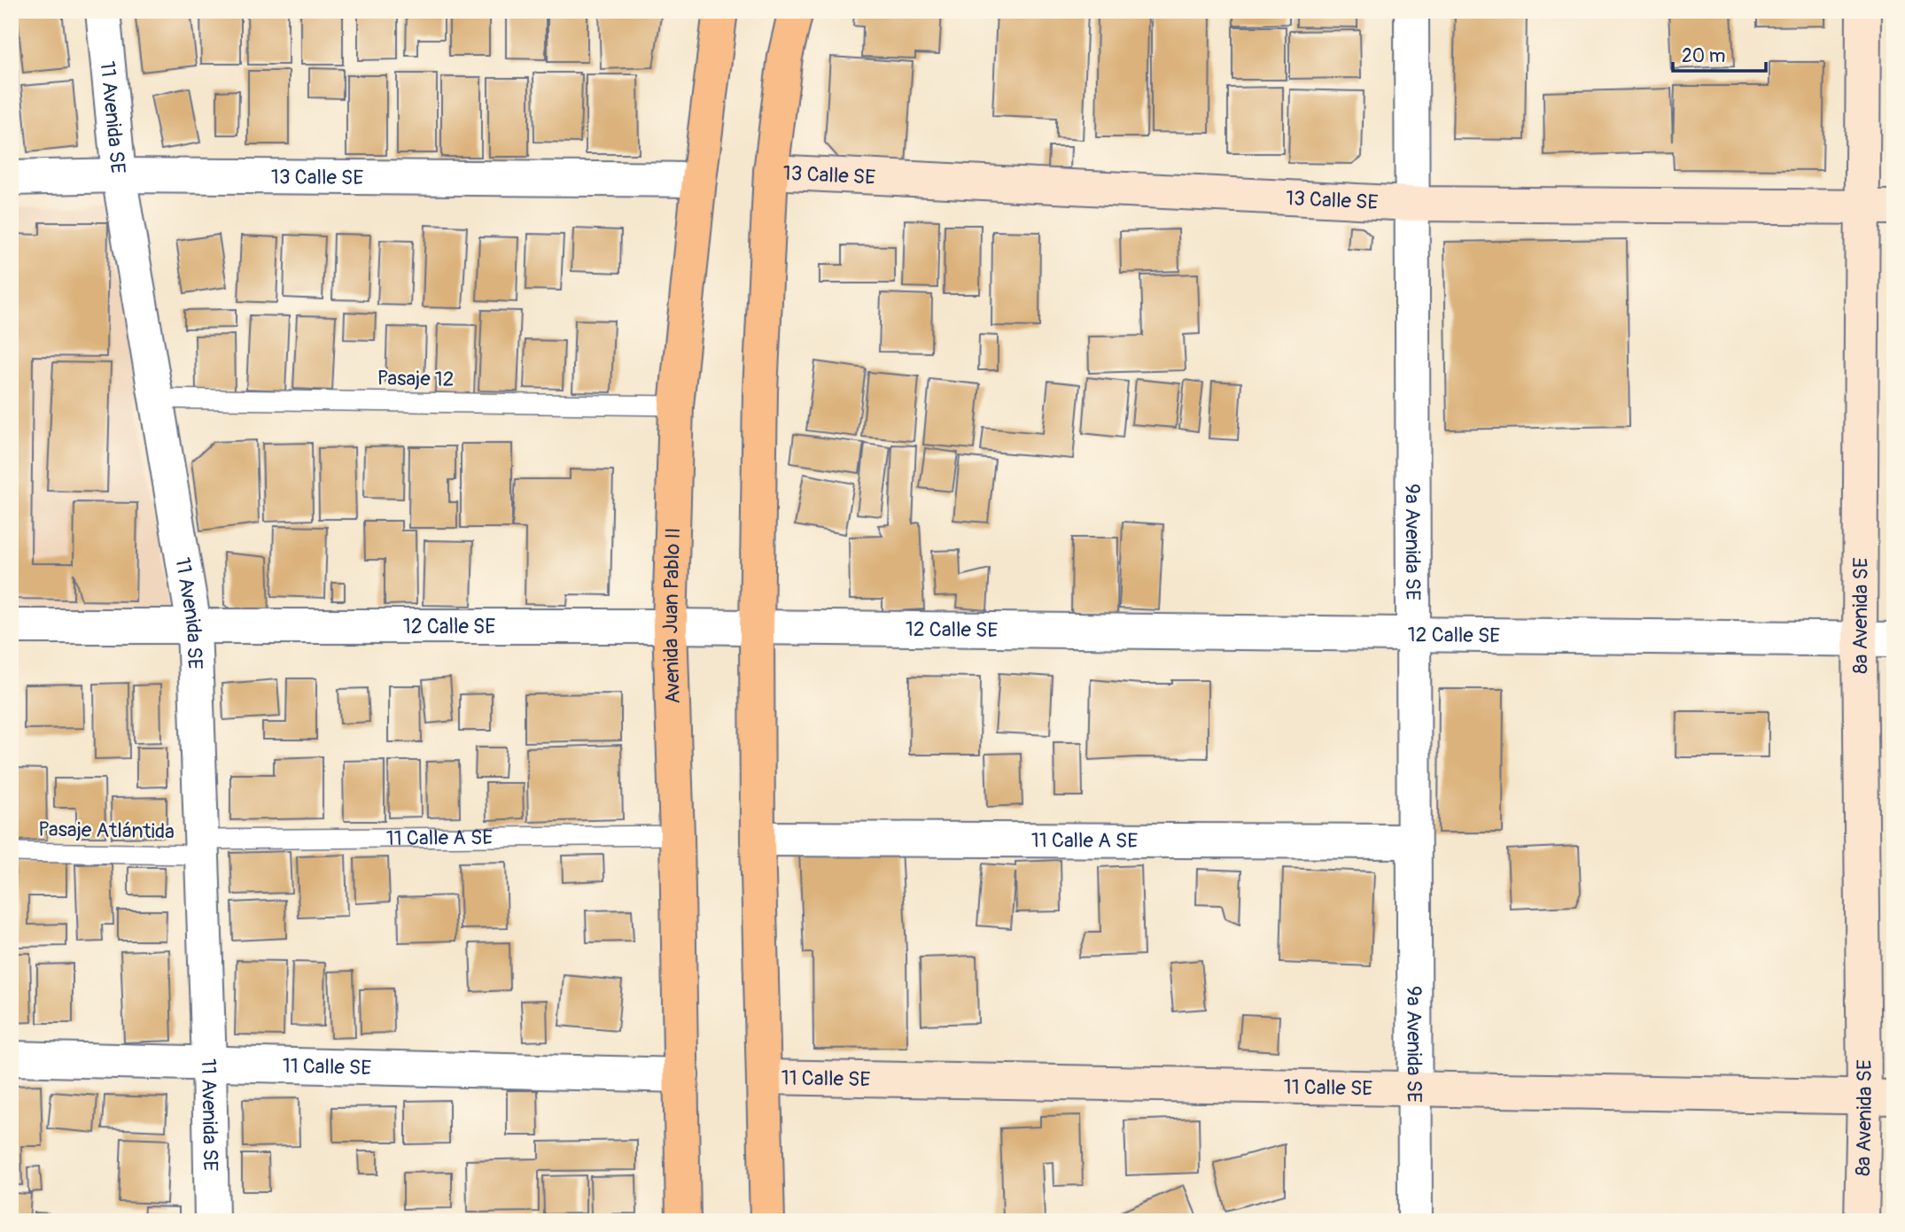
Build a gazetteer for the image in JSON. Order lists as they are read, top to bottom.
{
  "streets": {
    "highway": ["Avenida Juan Pablo II"],
    "street": [
      "11 Avenida SE",
      "13 Calle SE",
      "9a Avenida SE",
      "8a Avenida SE",
      "12 Calle SE",
      "11 Calle A SE",
      "11 Calle SE"
    ],
    "lane": ["Pasaje 12", "Pasaje Atlántida"]
  },
  "crossings": [
    ["11 Avenida SE", "13 Calle SE"],
    ["11 Avenida SE", "Pasaje 12"],
    ["11 Avenida SE", "12 Calle SE"],
    ["11 Avenida SE", "Pasaje Atlántida"],
    ["11 Avenida SE", "11 Calle A SE"],
    ["11 Avenida SE", "11 Calle SE"],
    ["13 Calle SE", "9a Avenida SE"],
    ["13 Calle SE", "Avenida Juan Pablo II"],
    ["13 Calle SE", "8a Avenida SE"],
    ["Pasaje 12", "Avenida Juan Pablo II"],
    ["9a Avenida SE", "12 Calle SE"],
    ["9a Avenida SE", "11 Calle A SE"],
    ["9a Avenida SE", "11 Calle SE"],
    ["Avenida Juan Pablo II", "12 Calle SE"],
    ["Avenida Juan Pablo II", "11 Calle A SE"],
    ["Avenida Juan Pablo II", "11 Calle SE"],
    ["8a Avenida SE", "12 Calle SE"],
    ["8a Avenida SE", "11 Calle SE"],
    ["Pasaje Atlántida", "11 Calle A SE"]
  ],
  "scale_bar": "20 m"
}
